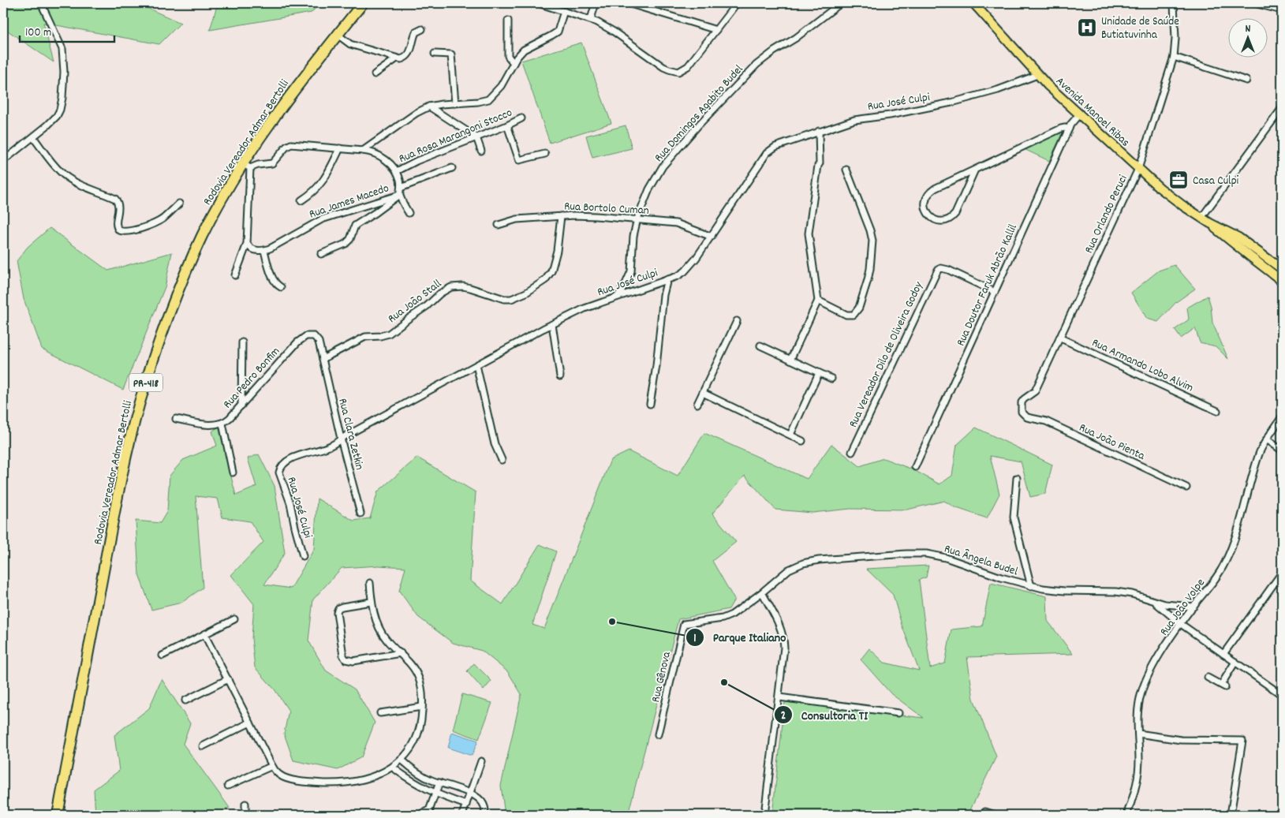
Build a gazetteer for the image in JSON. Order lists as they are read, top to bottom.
{
  "streets": {
    "highway": ["Rodovia Vereador Admar Bertolli", "PR-418"],
    "main road": ["Avenida Manoel Ribas"],
    "street": [
      "Rua José Culpi",
      "Rua Domingos Agabito Budel",
      "Rua Rosa Marangoni Stocco",
      "Rua James Macedo",
      "Rua Bortolo Cuman",
      "Rua Orlando Peruci",
      "Rua Doutor Faruk Abrão Kallil",
      "Rua João Stall",
      "Rua Vereador Dilo de Oliveira Godoy",
      "Rua Armando Lobo Alvim",
      "Rua Pedro Bonfim",
      "Rua Clara Zetkin",
      "Rua João Pienta",
      "Rua Ângela Budel",
      "Rua João Volpe",
      "Rua Gênova"
    ]
  },
  "crossings": [
    ["Rua José Culpi", "Avenida Manoel Ribas"],
    ["Rua José Culpi", "Rua Domingos Agabito Budel"],
    ["Rua José Culpi", "Rua Bortolo Cuman"],
    ["Rua José Culpi", "Rua Clara Zetkin"],
    ["Avenida Manoel Ribas", "Rua Orlando Peruci"],
    ["Avenida Manoel Ribas", "Rua Doutor Faruk Abrão Kallil"],
    ["Rua Domingos Agabito Budel", "Rua Bortolo Cuman"],
    ["Rua Bortolo Cuman", "Rua João Stall"],
    ["Rua Orlando Peruci", "Rua Armando Lobo Alvim"],
    ["Rua Orlando Peruci", "Rua João Pienta"],
    ["Rua Doutor Faruk Abrão Kallil", "Rua Vereador Dilo de Oliveira Godoy"],
    ["Rua João Stall", "Rua Pedro Bonfim"],
    ["Rua João Stall", "Rua Clara Zetkin"],
    ["Rua Pedro Bonfim", "Rua Clara Zetkin"],
    ["Rua Ângela Budel", "Rua João Volpe"],
    ["Rua Ângela Budel", "Rua Gênova"]
  ],
  "places": {
    "hospital": ["Unidade de Saúde Butiatuvinha"],
    "office": ["Casa Culpi"],
    "other": ["Parque Italiano", "Consultoria TI"]
  },
  "scale_bar": "100 m",
  "north": "top"
}
